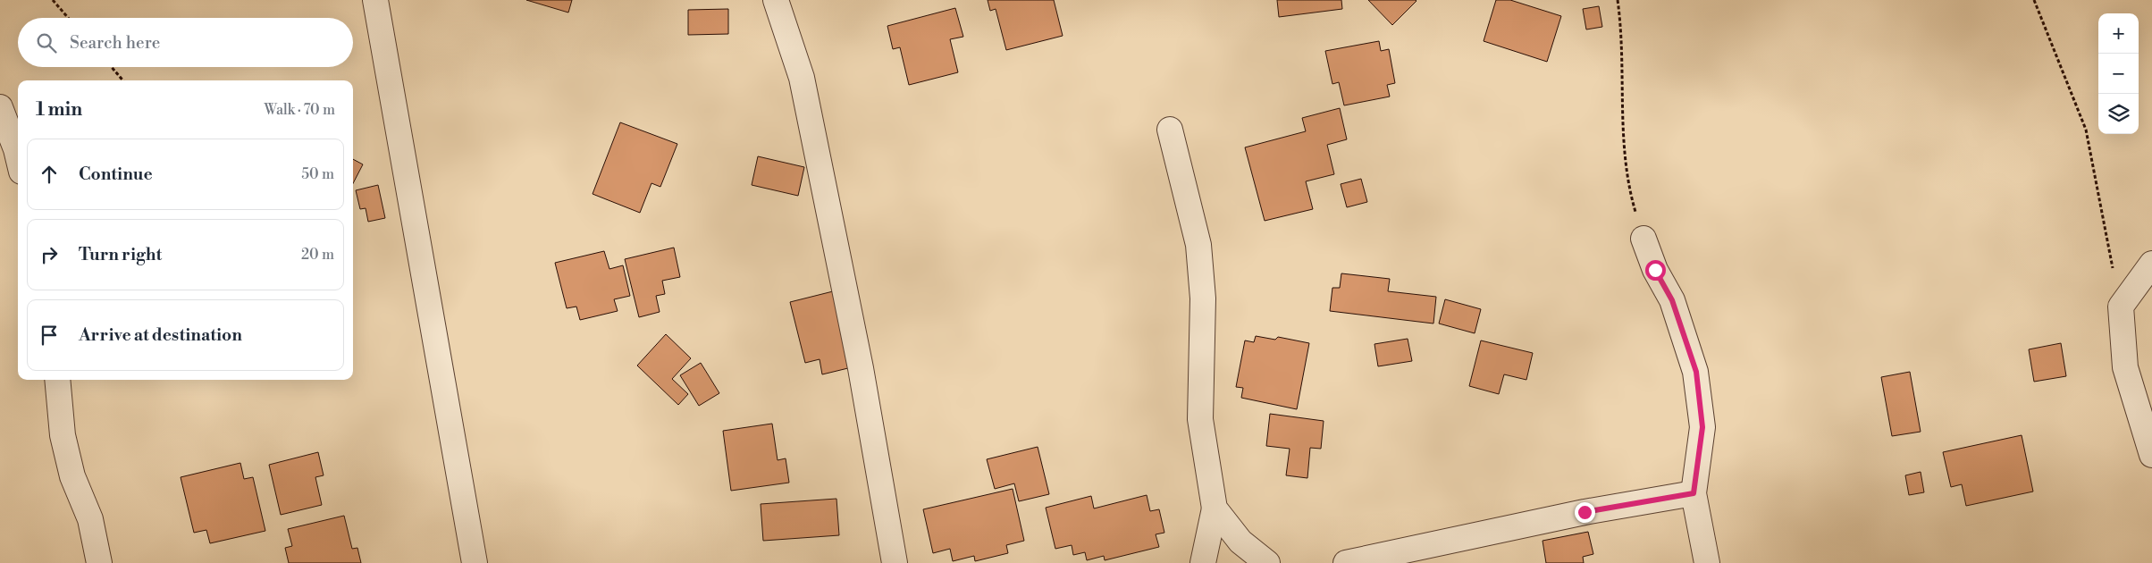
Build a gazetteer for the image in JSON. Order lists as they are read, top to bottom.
{
  "page": {
    "map_buttons": ["+", "−"],
    "search": "Search here",
    "heading": ["1 min", "Walk · 70 m"],
    "list": [
      ["Continue", "50 m"],
      ["Turn right", "20 m"],
      "Arrive at destination"
    ]
  }
}
